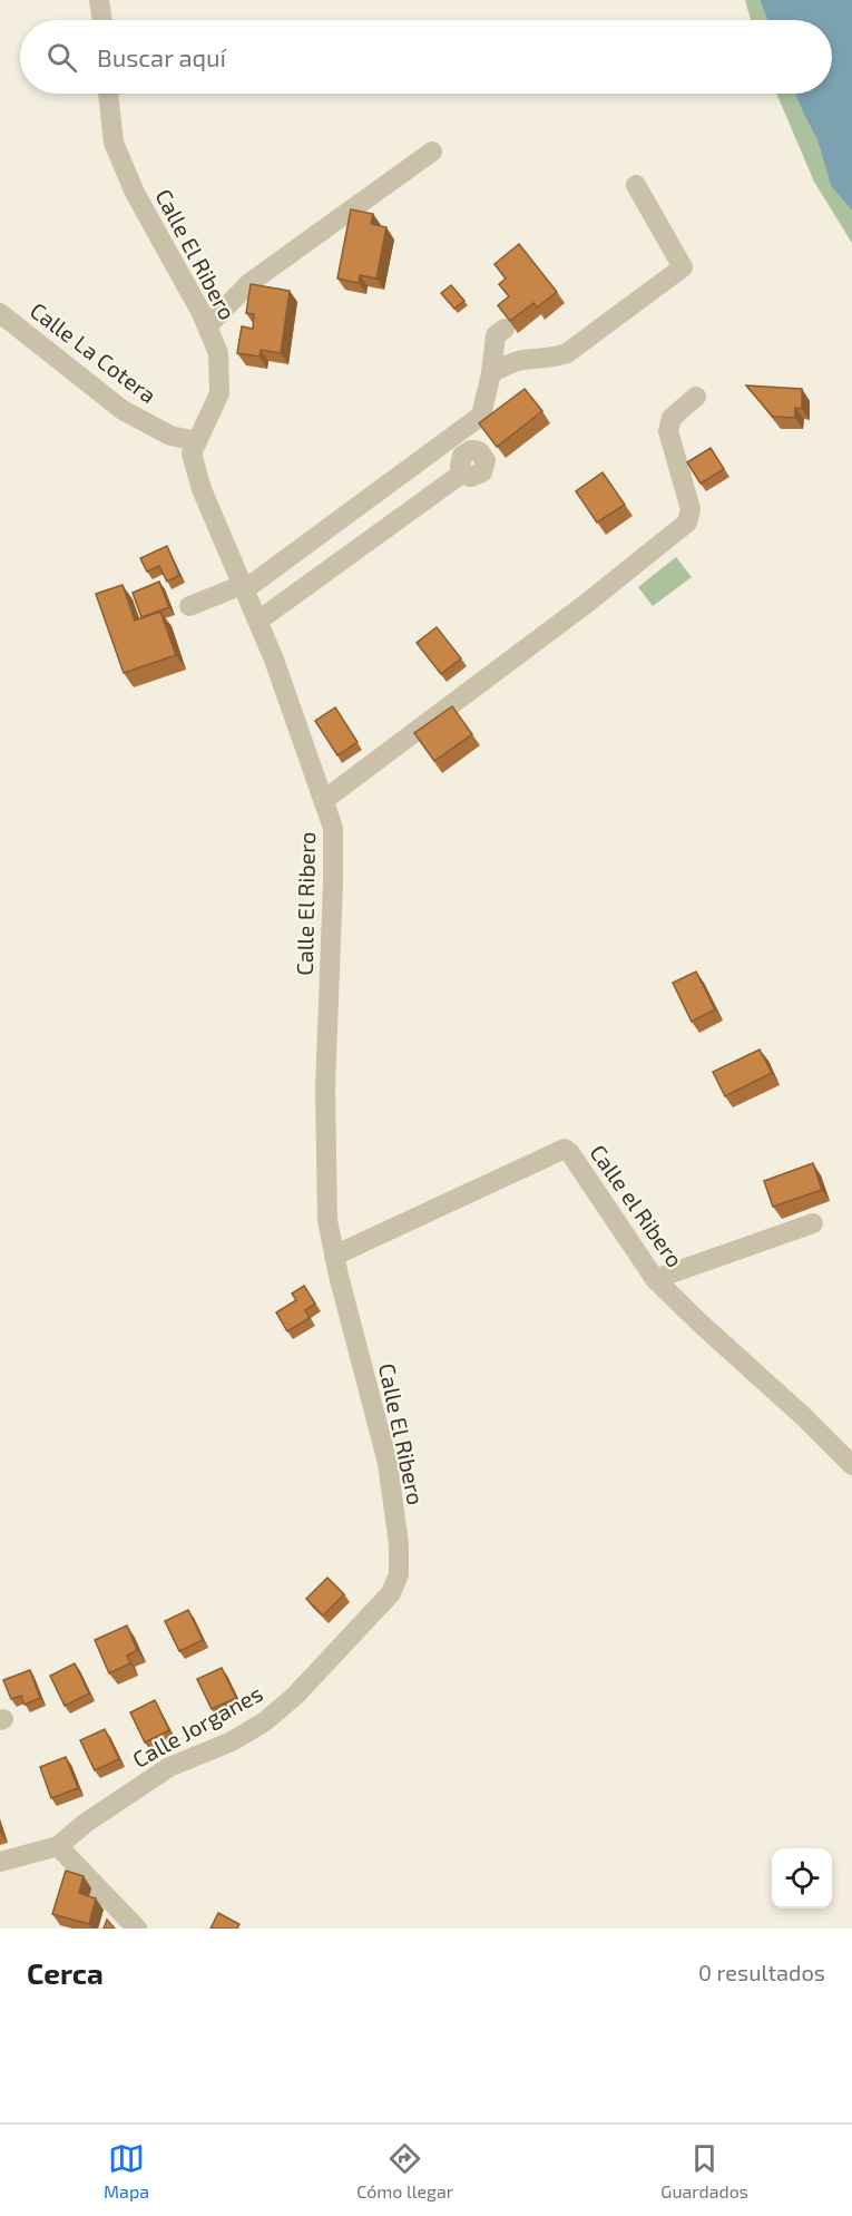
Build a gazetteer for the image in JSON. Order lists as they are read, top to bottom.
{
  "streets": {
    "street": [
      "Calle El Ribero",
      "Calle La Cotera",
      "Calle el Ribero",
      "Calle Jorganes"
    ]
  },
  "crossings": [
    ["Calle El Ribero", "Calle La Cotera"],
    ["Calle El Ribero", "Calle el Ribero"],
    ["Calle El Ribero", "Calle Jorganes"]
  ],
  "page": {
    "search": "Buscar aquí",
    "heading": ["Cerca", "0 resultados"],
    "nav": ["Mapa", "Cómo llegar", "Guardados"]
  }
}
